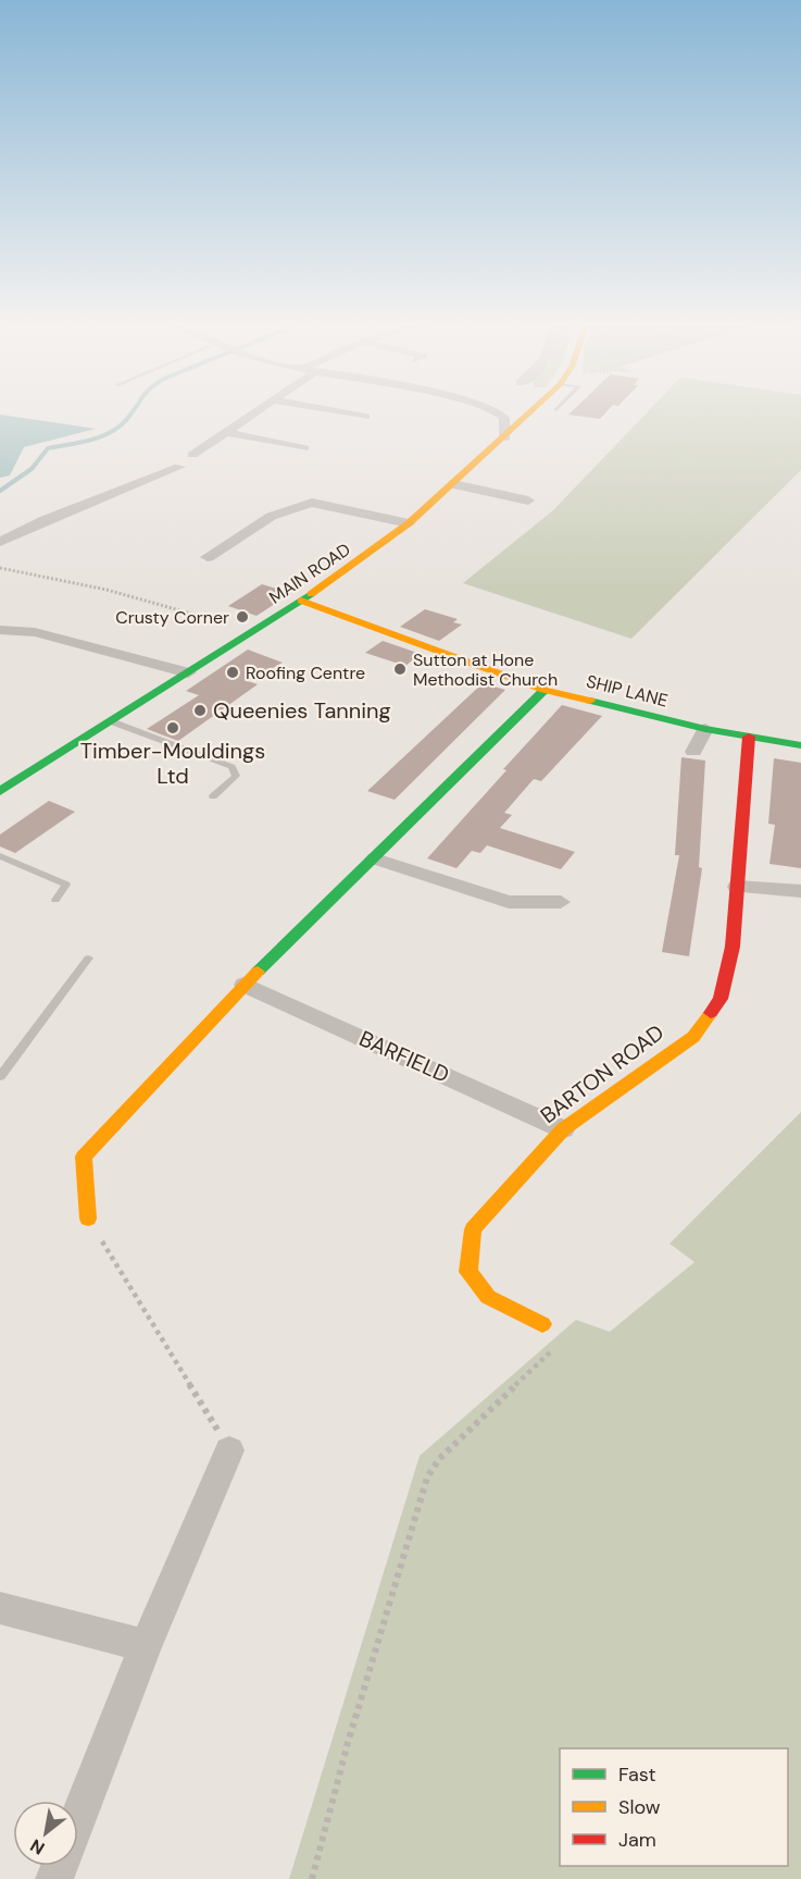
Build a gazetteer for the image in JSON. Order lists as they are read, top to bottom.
{
  "streets": {
    "street": [
      "MAIN ROAD",
      "SHIP LANE",
      "BARFIELD",
      "BARTON ROAD"
    ]
  },
  "crossings": [
    ["MAIN ROAD", "SHIP LANE"],
    ["SHIP LANE", "BARTON ROAD"],
    ["BARFIELD", "BARTON ROAD"]
  ],
  "places": [
    "Crusty Corner",
    "Sutton at Hone Methodist Church",
    "Roofing Centre",
    "Queenies Tanning",
    "Timber-Mouldings Ltd"
  ],
  "legend": ["Fast", "Slow", "Jam"],
  "north": "bottom left"
}
